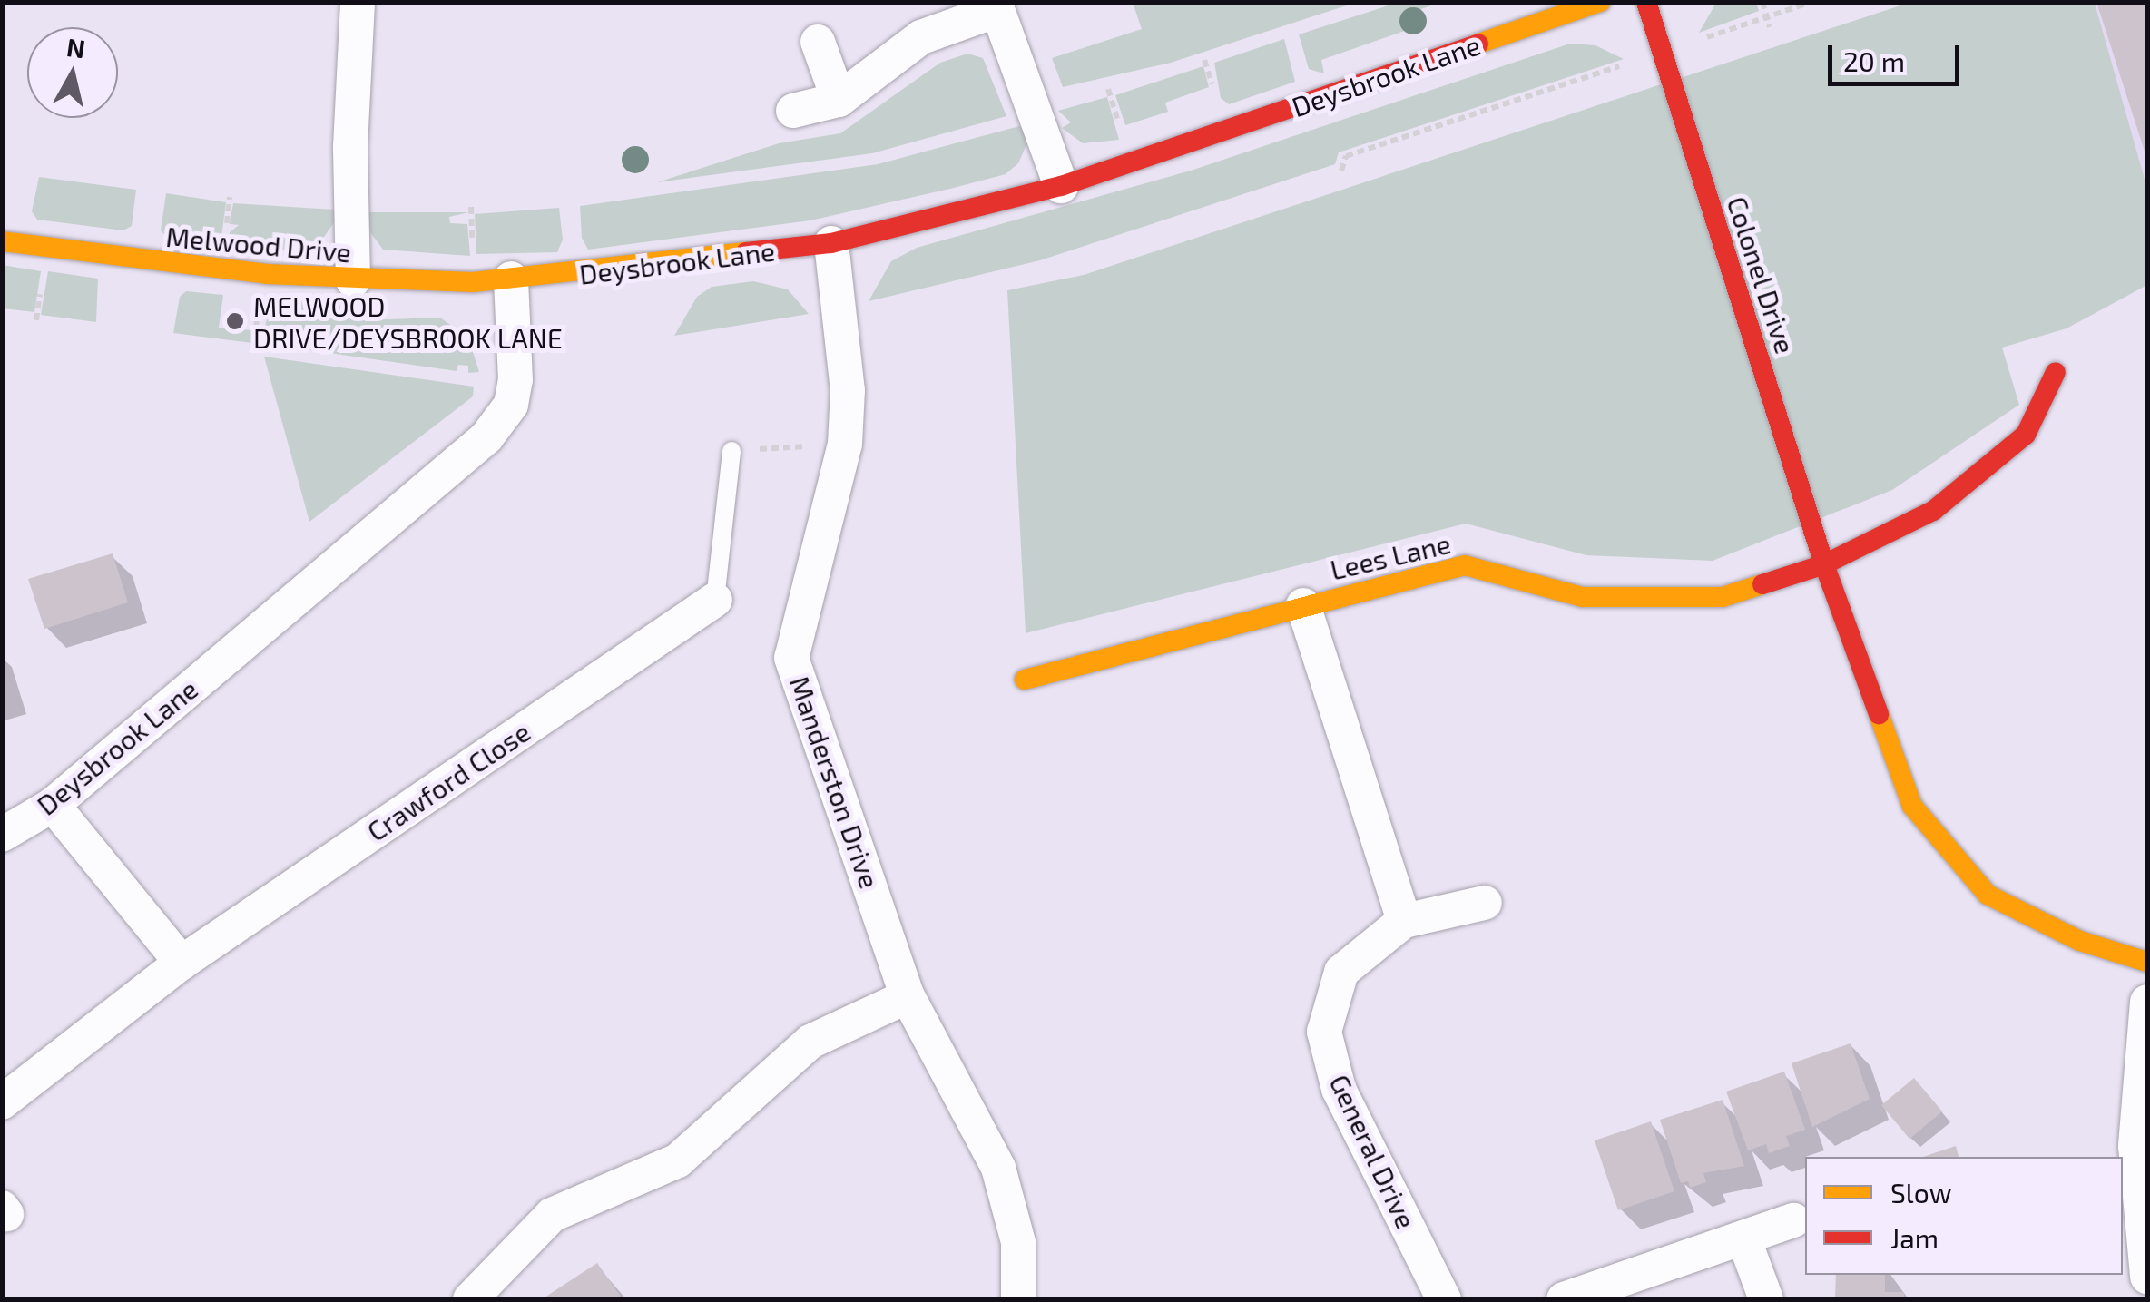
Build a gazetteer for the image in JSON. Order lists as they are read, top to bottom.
{
  "streets": {
    "street": [
      "Deysbrook Lane",
      "Melwood Drive",
      "Colonel Drive",
      "Lees Lane",
      "Crawford Close",
      "Manderston Drive",
      "General Drive"
    ]
  },
  "crossings": [
    ["Deysbrook Lane", "Melwood Drive"],
    ["Deysbrook Lane", "Manderston Drive"],
    ["Colonel Drive", "Lees Lane"]
  ],
  "places": ["MELWOOD DRIVE/DEYSBROOK LANE"],
  "legend": ["Slow", "Jam"],
  "scale_bar": "20 m",
  "north": "top"
}
